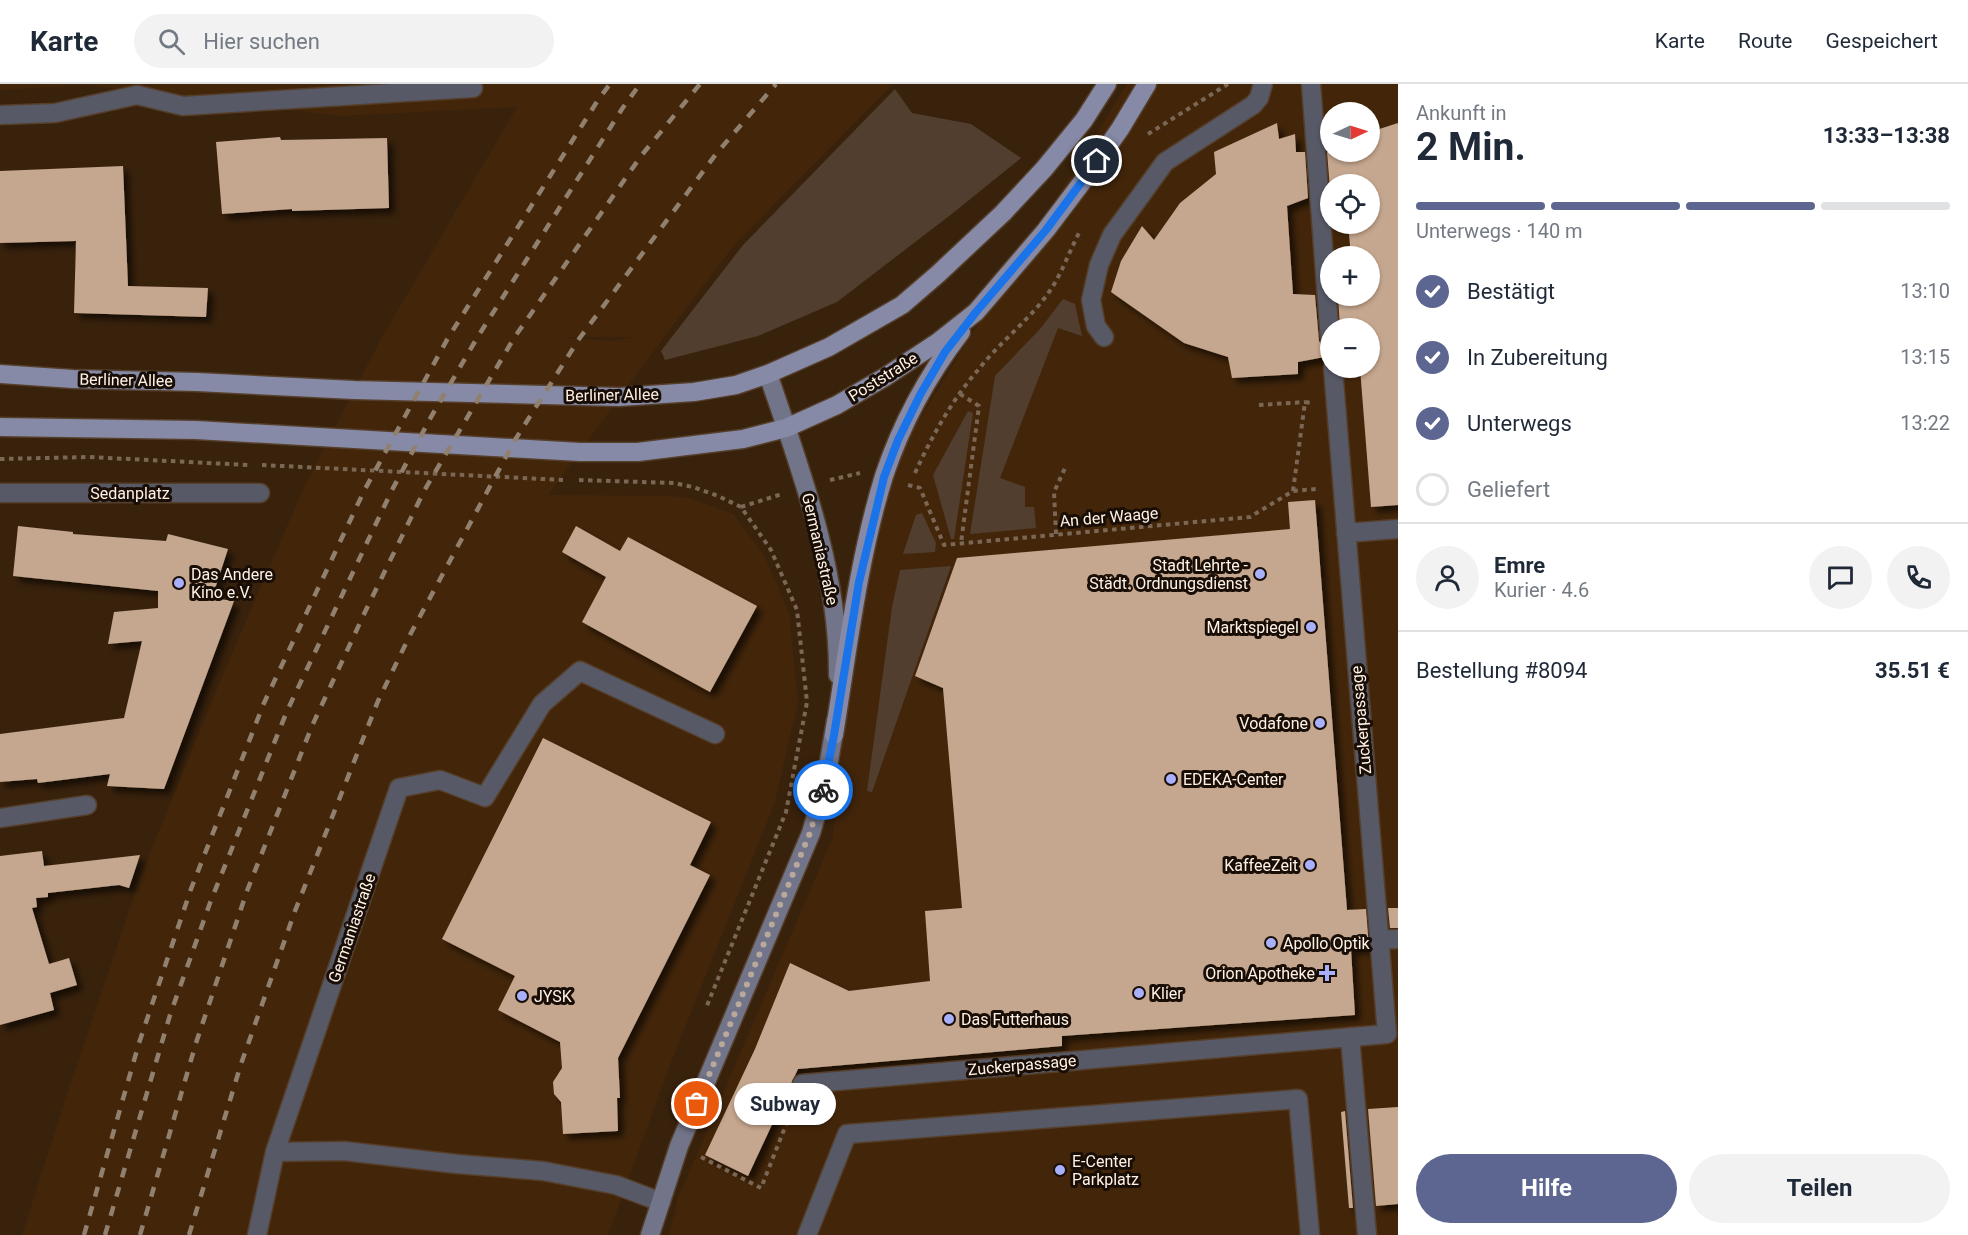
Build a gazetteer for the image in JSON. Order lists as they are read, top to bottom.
{
  "streets": {
    "main road": ["Poststraße", "Berliner Allee"],
    "street": ["Sedanplatz", "Germaniastraße", "Zuckerpassage"],
    "path": ["An der Waage"]
  },
  "crossings": [
    ["Poststraße", "Germaniastraße"],
    ["Berliner Allee", "Germaniastraße"],
    ["An der Waage", "Zuckerpassage"]
  ],
  "places": {
    "other": [
      "Stadt Lehrte - Städt. Ordnungsdienst",
      "Das Andere Kino e.V.",
      "Marktspiegel",
      "Vodafone",
      "EDEKA-Center",
      "KaffeeZeit",
      "Apollo Optik",
      "Klier",
      "JYSK",
      "Das Futterhaus",
      "Subway",
      "E-Center Parkplatz"
    ],
    "health": ["Orion Apotheke"]
  },
  "north": "right",
  "page": {
    "header": "Karte",
    "search": "Hier suchen",
    "nav": ["Karte", "Route", "Gespeichert"],
    "heading": ["2 Min.", "Ankunft in", "13:33–13:38"],
    "panel": [
      "Emre",
      "Kurier · 4.6",
      "Bestellung #8094",
      "35.51 €"
    ],
    "map_buttons": ["+", "−"],
    "bar": "Unterwegs · 140 m",
    "list": [
      ["Bestätigt", "13:10"],
      ["In Zubereitung", "13:15"],
      ["Unterwegs", "13:22"],
      "Geliefert"
    ],
    "bubble": "Subway",
    "buttons": ["Hilfe", "Teilen"]
  }
}
